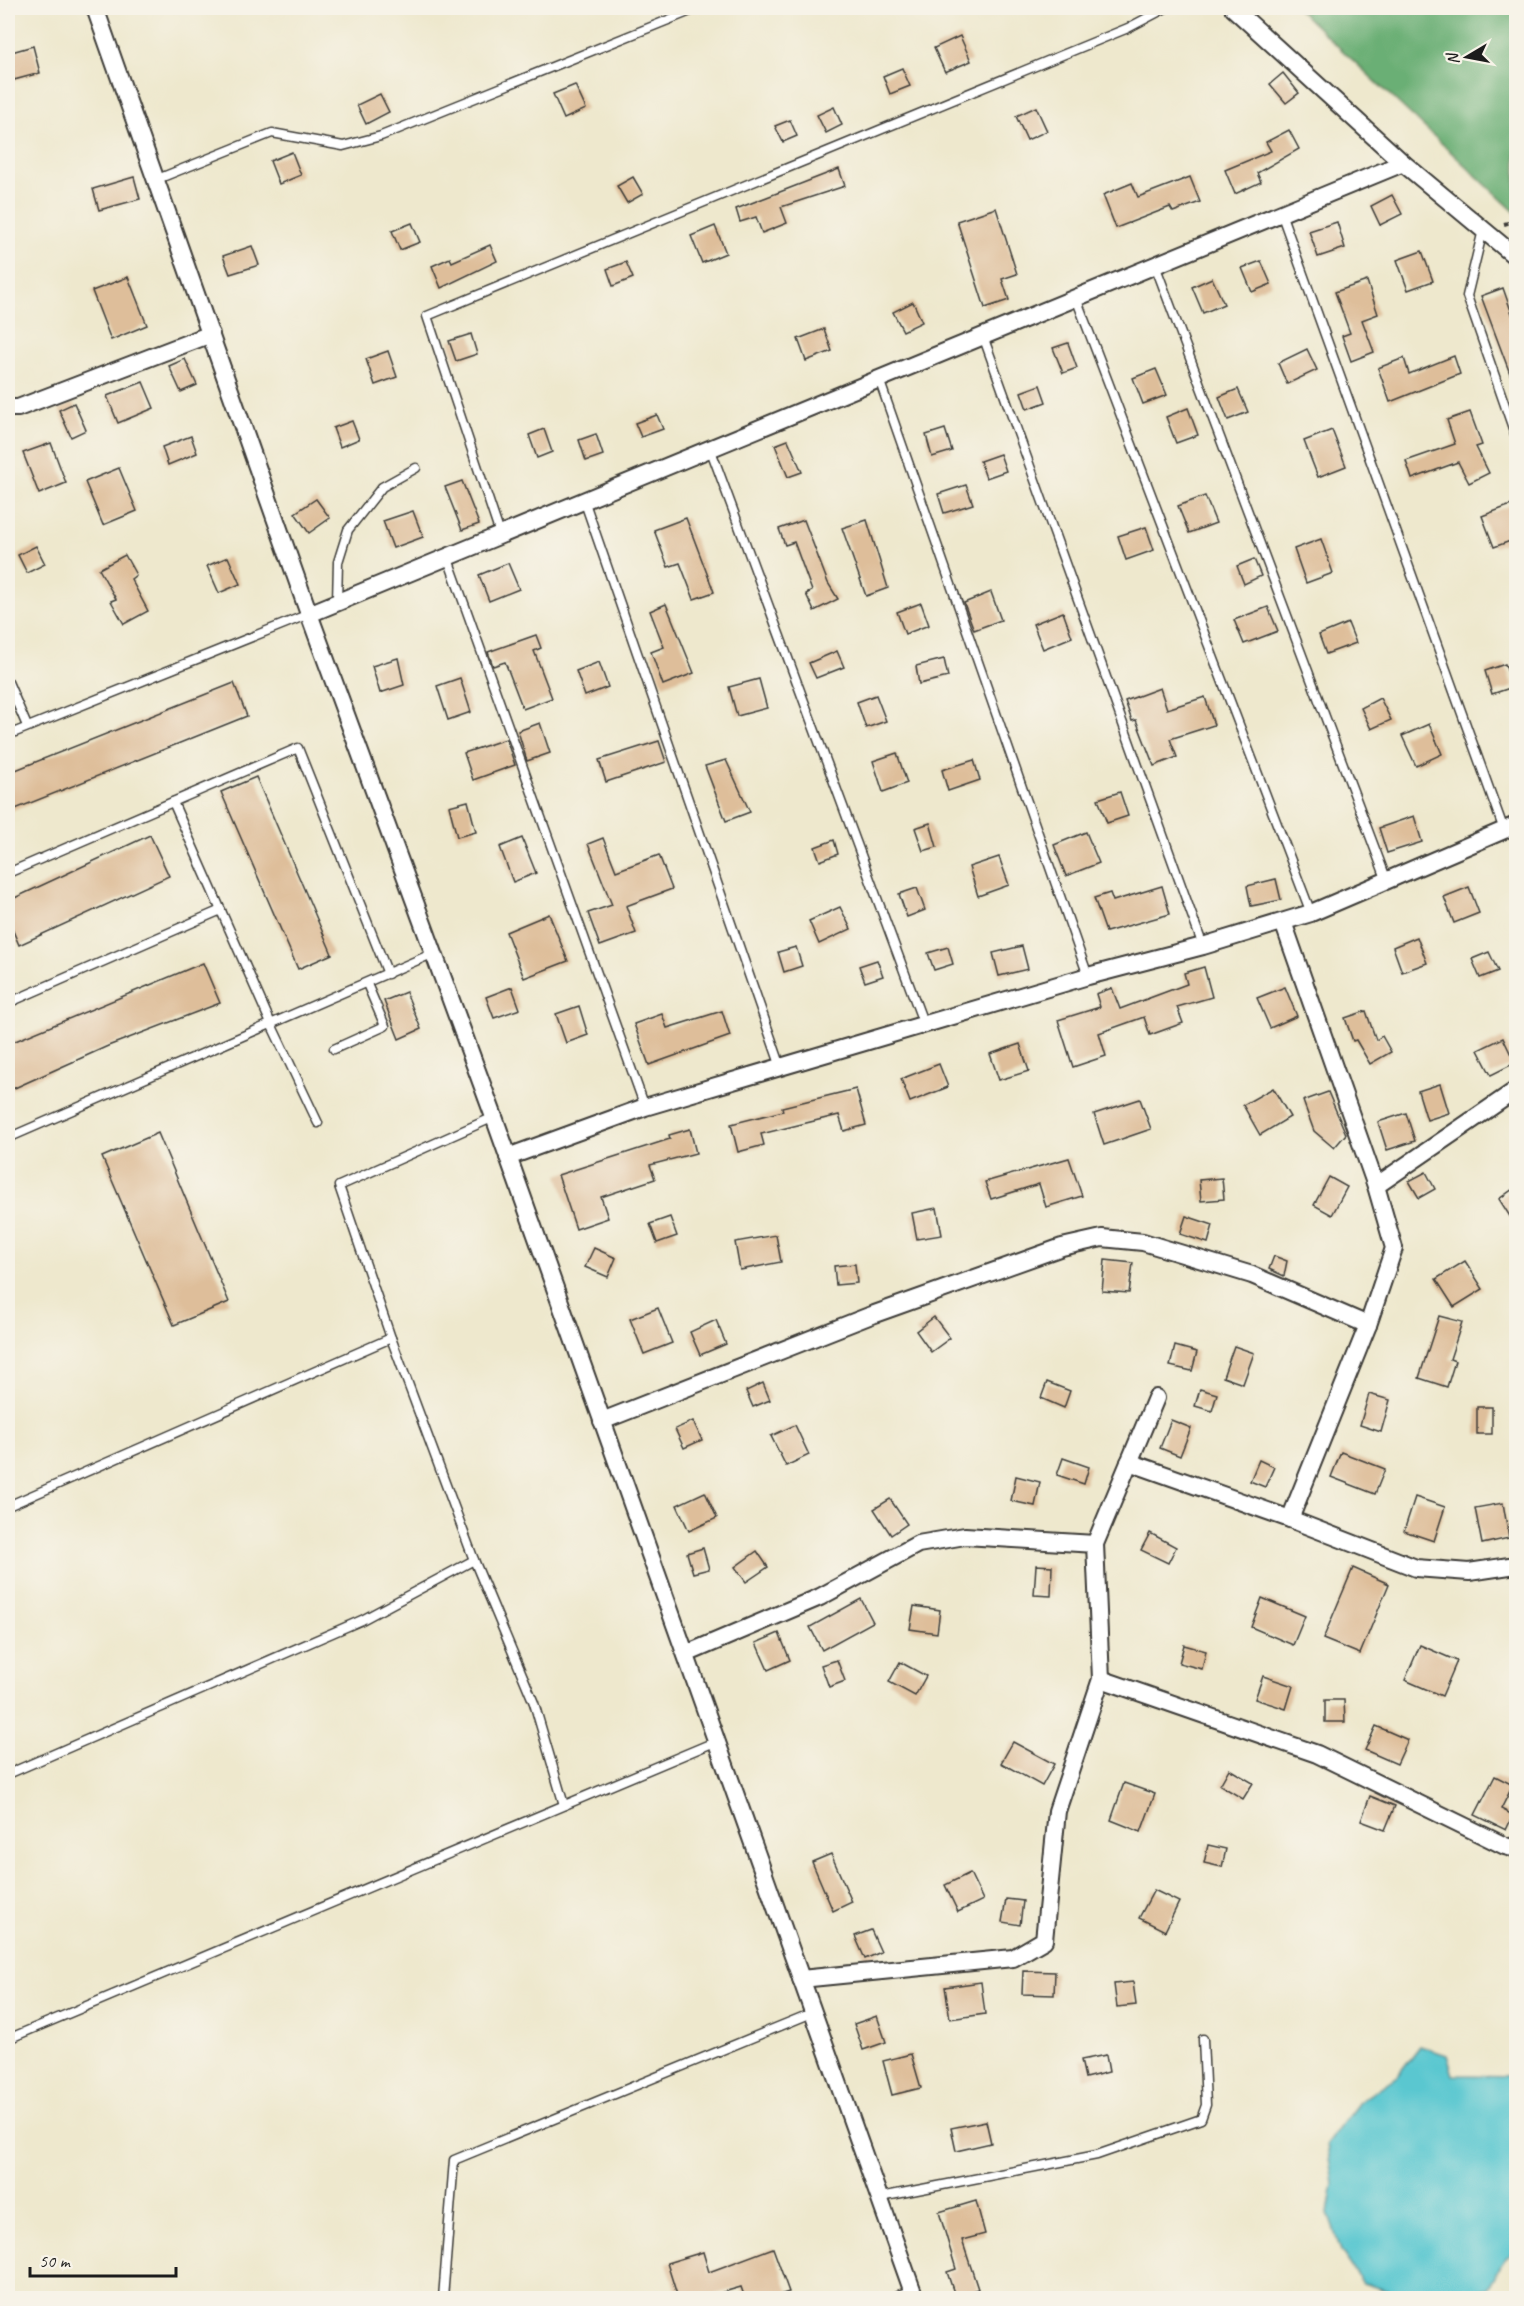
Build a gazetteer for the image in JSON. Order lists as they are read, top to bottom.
{
  "scale_bar": "50 m",
  "north": "left"
}
